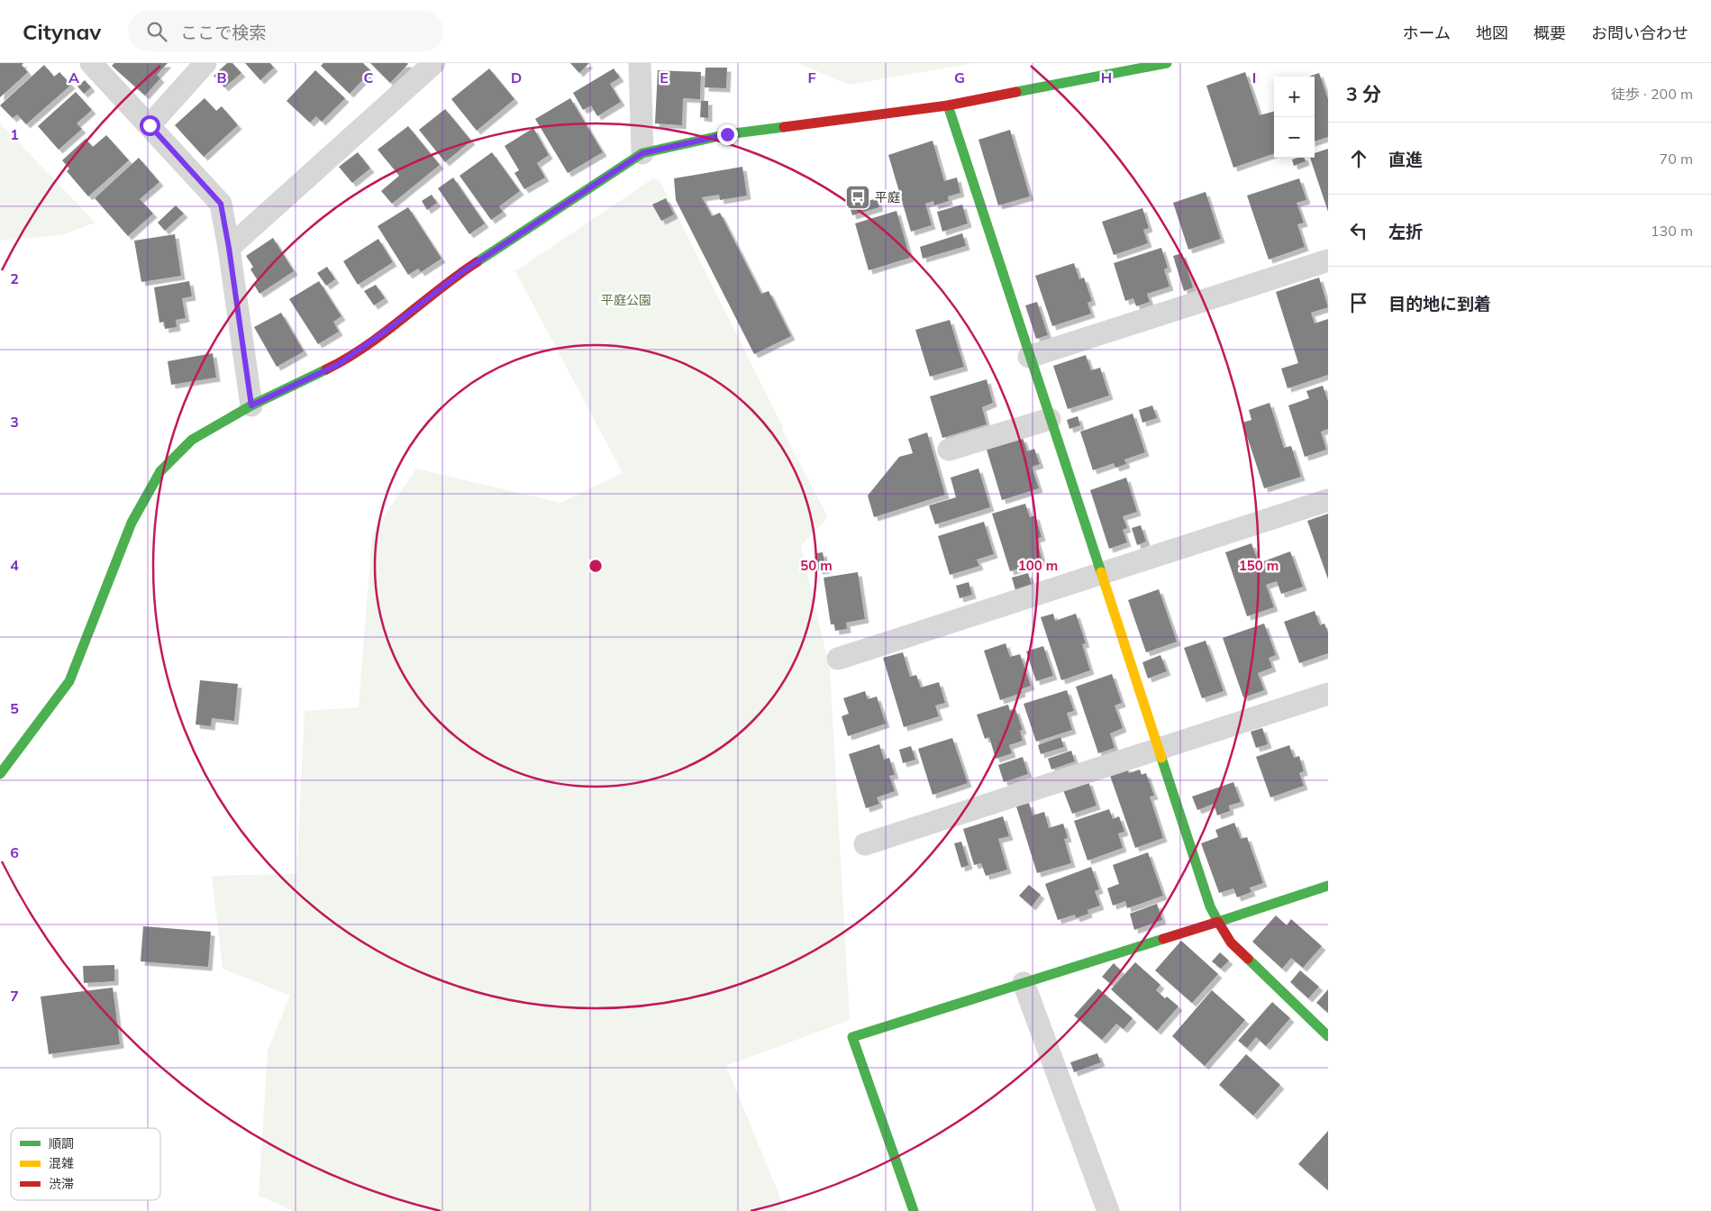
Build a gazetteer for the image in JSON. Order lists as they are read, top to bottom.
{
  "parks": ["平庭公園"],
  "places": {
    "bus stop": ["平庭"]
  },
  "legend": ["順調", "混雑", "渋滞"],
  "page": {
    "header": "Citynav",
    "search": "ここで検索",
    "nav": [
      "ホーム",
      "地図",
      "概要",
      "お問い合わせ"
    ],
    "heading": ["3 分", "徒歩 · 200 m"],
    "map_buttons": ["+", "−"],
    "list": [
      ["直進", "70 m"],
      ["左折", "130 m"],
      "目的地に到着"
    ]
  },
  "grid": {
    "columns": [
      "A",
      "B",
      "C",
      "D",
      "E",
      "F",
      "G",
      "H",
      "I"
    ],
    "rows": [
      "1",
      "2",
      "3",
      "4",
      "5",
      "6",
      "7"
    ]
  },
  "rings": ["50 m", "100 m", "150 m"]
}
